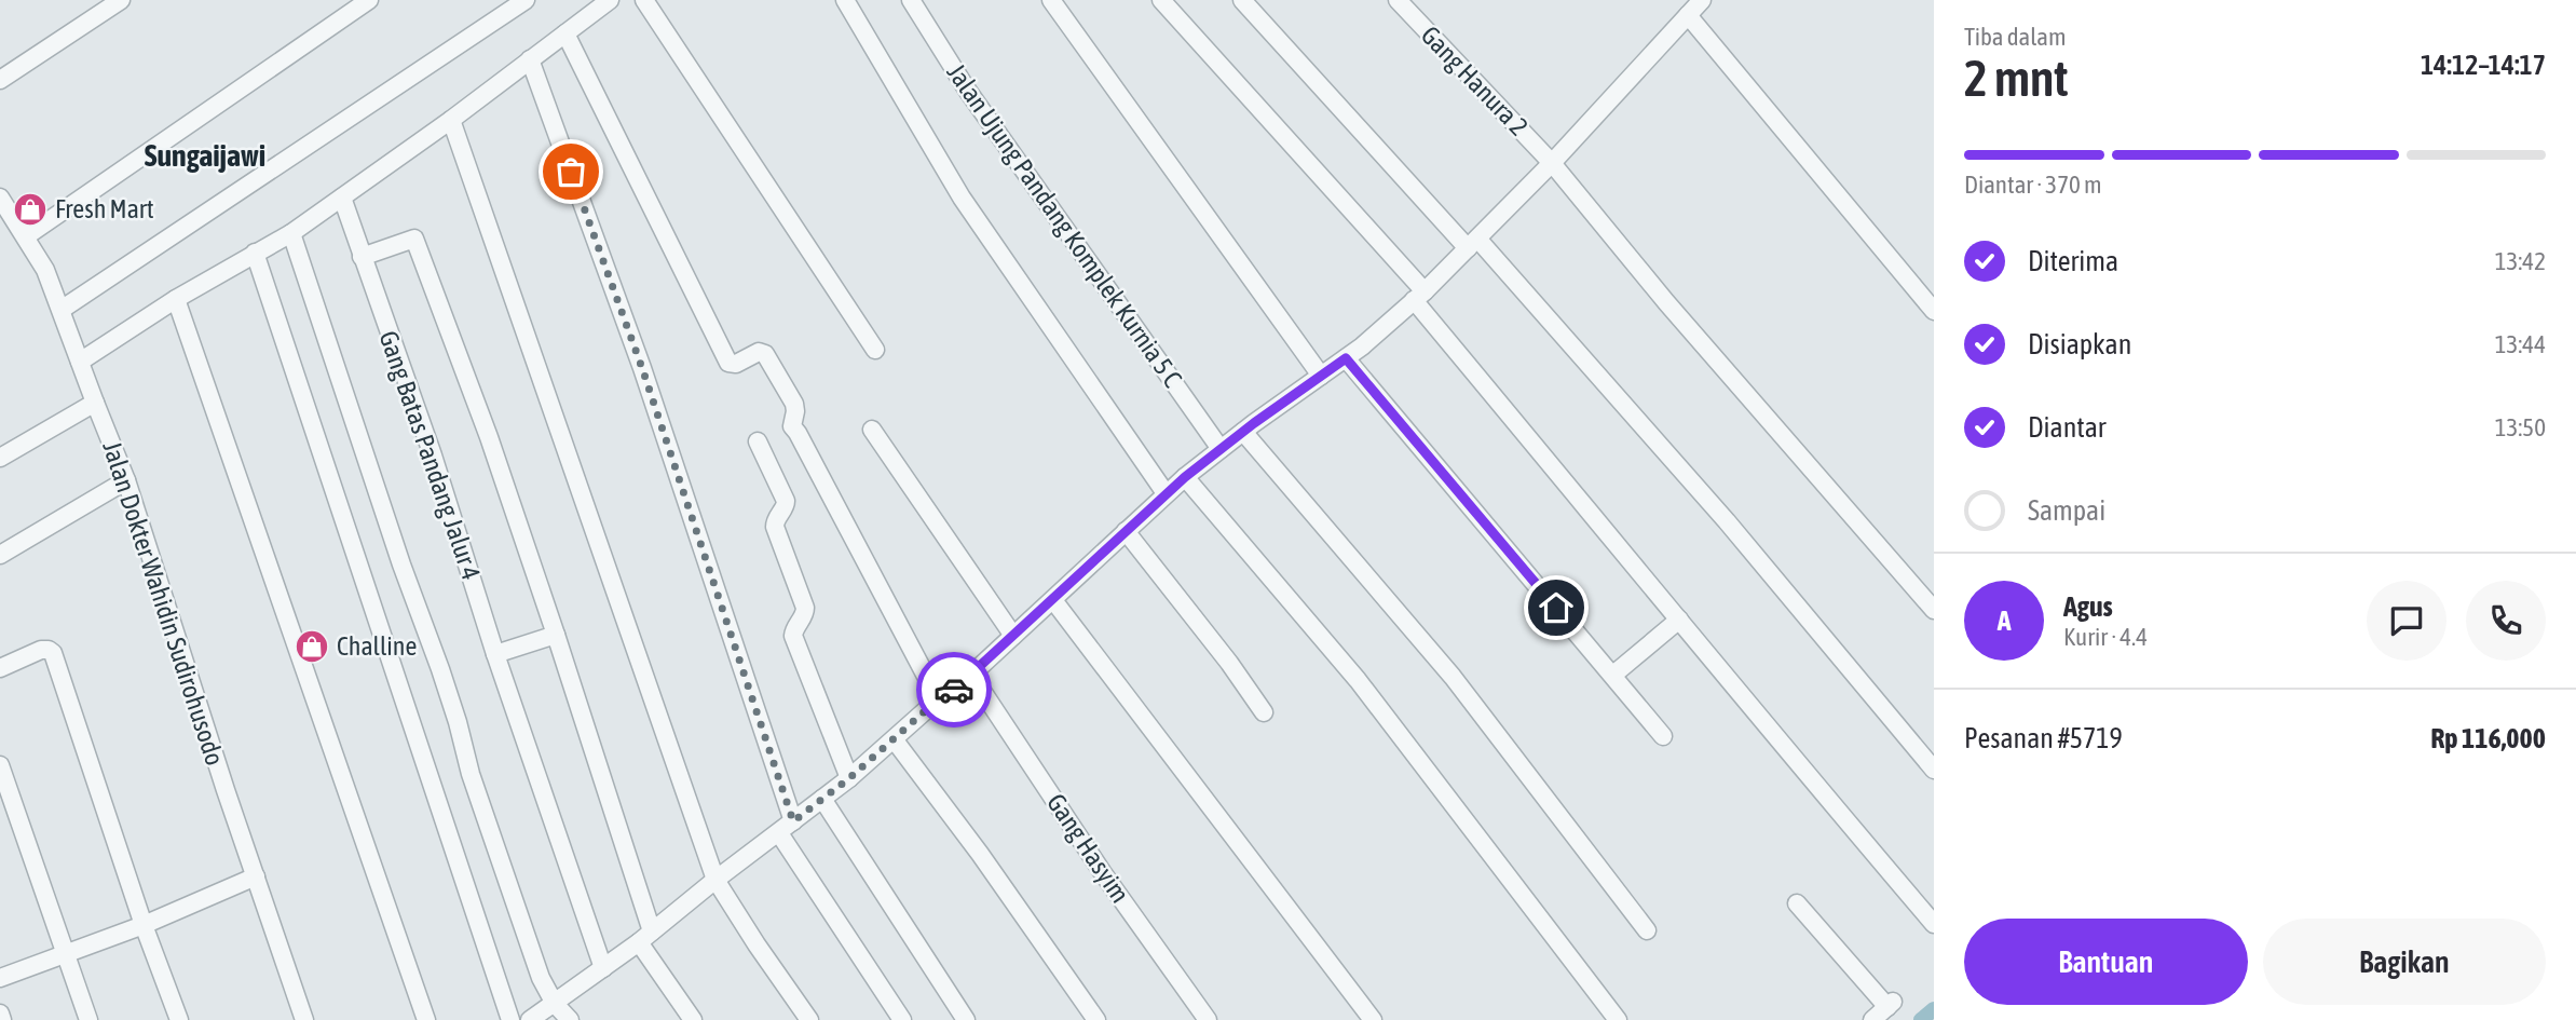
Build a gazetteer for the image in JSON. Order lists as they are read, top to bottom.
{
  "streets": {
    "street": [
      "Gang Hanura 2",
      "Jalan Ujung Pandang Komplek Kurnia 5 C",
      "Gang Batas Pandang Jalur 4",
      "Jalan Dokter Wahidin Sudirohusodo",
      "Gang Hasyim"
    ]
  },
  "districts": ["Sungaijawi"],
  "places": {
    "shop": ["Fresh Mart", "Challine"]
  },
  "page": {
    "heading": ["2 mnt", "Tiba dalam", "14:12–14:17"],
    "panel": [
      "Agus",
      "Kurir · 4.4",
      "Pesanan #5719",
      "Rp 116,000"
    ],
    "bar": "Diantar · 370 m",
    "list": [
      ["Diterima", "13:42"],
      ["Disiapkan", "13:44"],
      ["Diantar", "13:50"],
      "Sampai"
    ],
    "round": "A",
    "buttons": ["Bantuan", "Bagikan"]
  }
}
